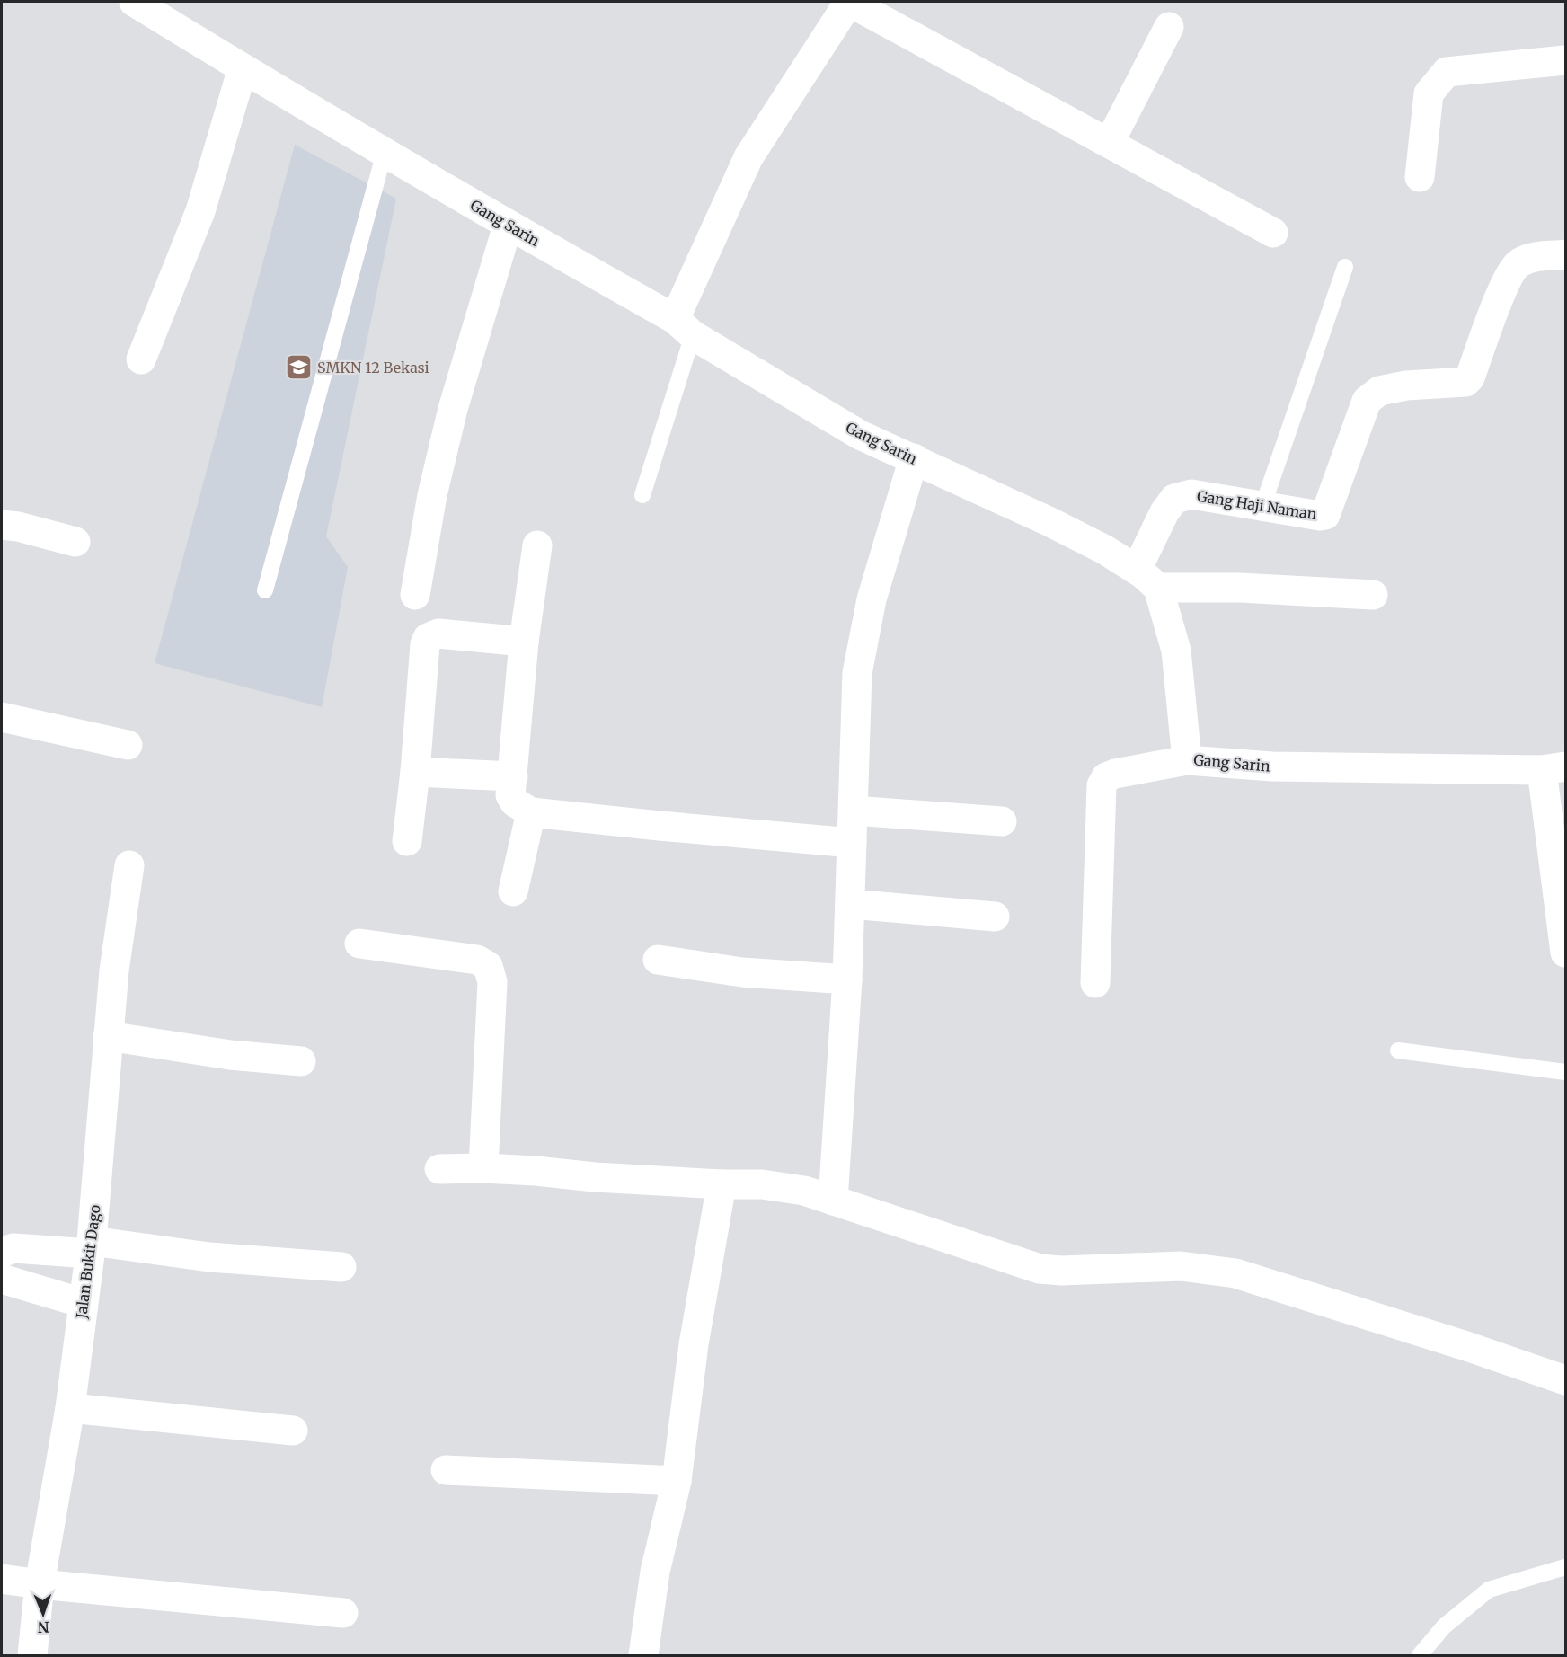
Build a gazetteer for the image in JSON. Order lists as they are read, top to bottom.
{
  "streets": {
    "street": ["Gang Sarin", "Gang Haji Naman", "Jalan Bukit Dago"]
  },
  "crossings": [
    ["Gang Sarin", "Gang Haji Naman"]
  ],
  "places": {
    "school or university": ["SMKN 12 Bekasi"]
  },
  "north": "bottom"
}
